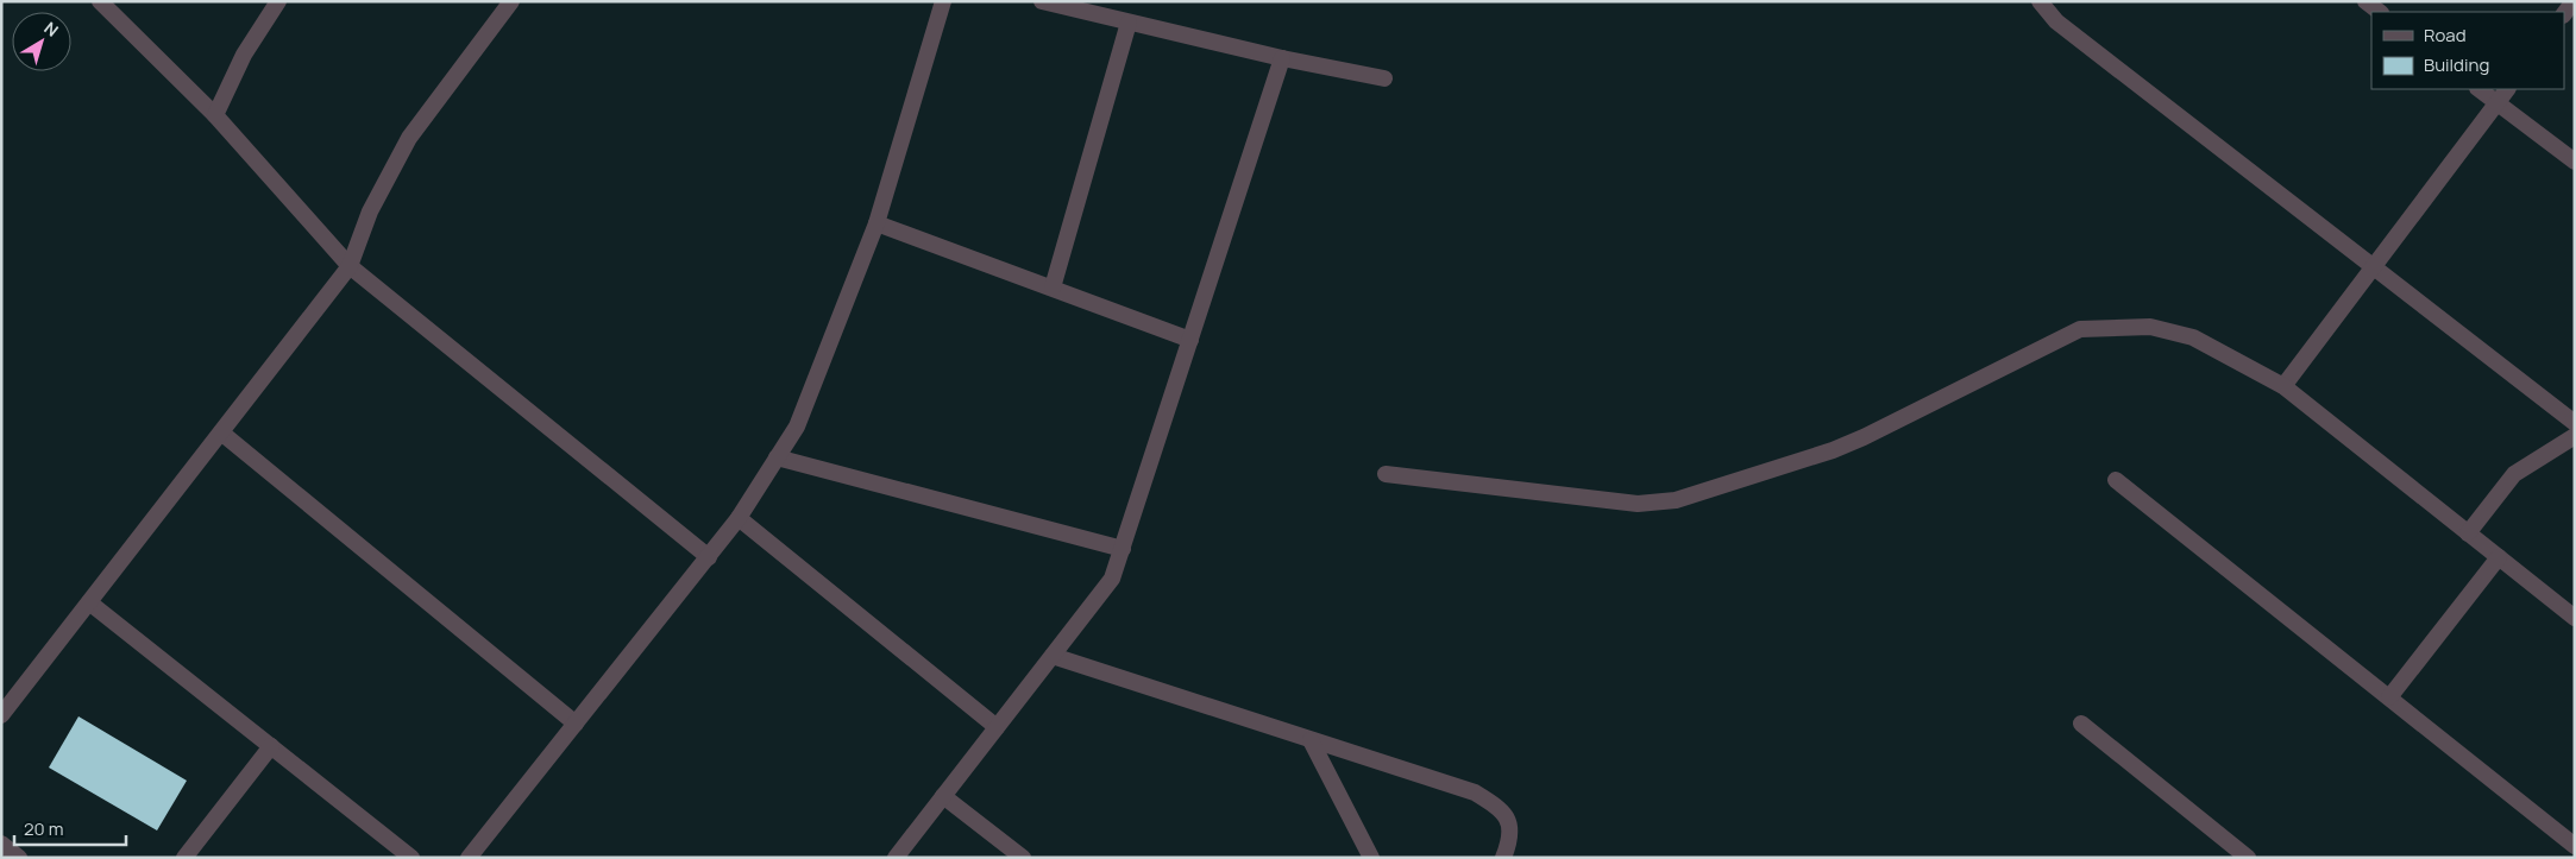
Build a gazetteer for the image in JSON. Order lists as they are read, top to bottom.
{
  "legend": ["Road", "Building"],
  "scale_bar": "20 m",
  "north": "top right"
}
